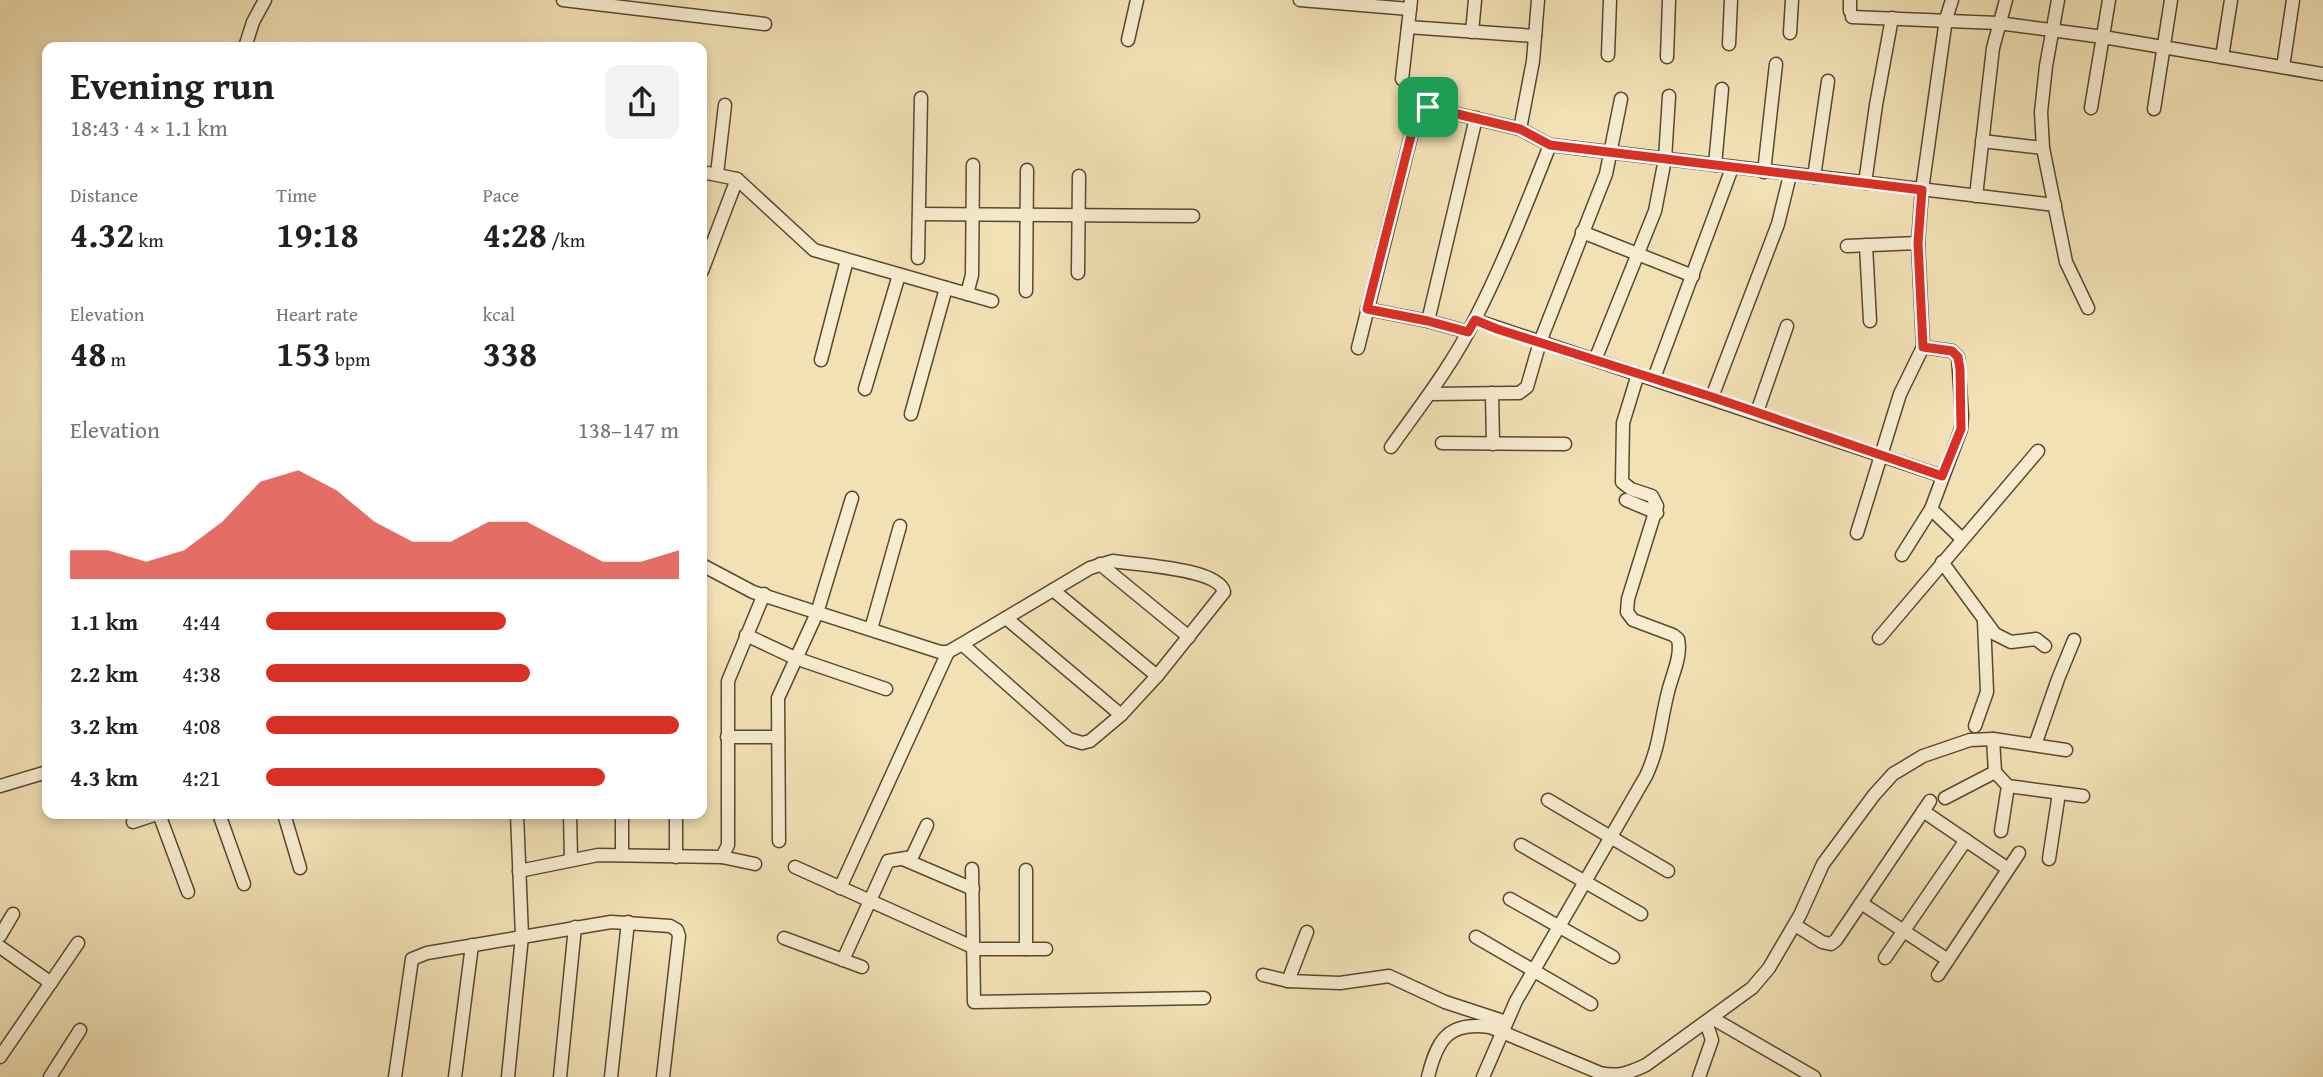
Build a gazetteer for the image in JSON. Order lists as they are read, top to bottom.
{
  "page": {
    "heading": ["Evening run", "18:43 · 4 × 1.1 km"],
    "stats": [
      ["Distance", "4.32 km"],
      ["Time", "19:18"],
      ["Pace", "4:28 /km"],
      ["Elevation", "48 m"],
      ["Heart rate", "153 bpm"],
      ["kcal", "338"]
    ],
    "chart": ["Elevation", "138–147 m"],
    "list": [
      {
        "name": "1.1 km",
        "note": "4:44"
      },
      {
        "name": "2.2 km",
        "note": "4:38"
      },
      {
        "name": "3.2 km",
        "note": "4:08"
      },
      {
        "name": "4.3 km",
        "note": "4:21"
      }
    ]
  }
}
